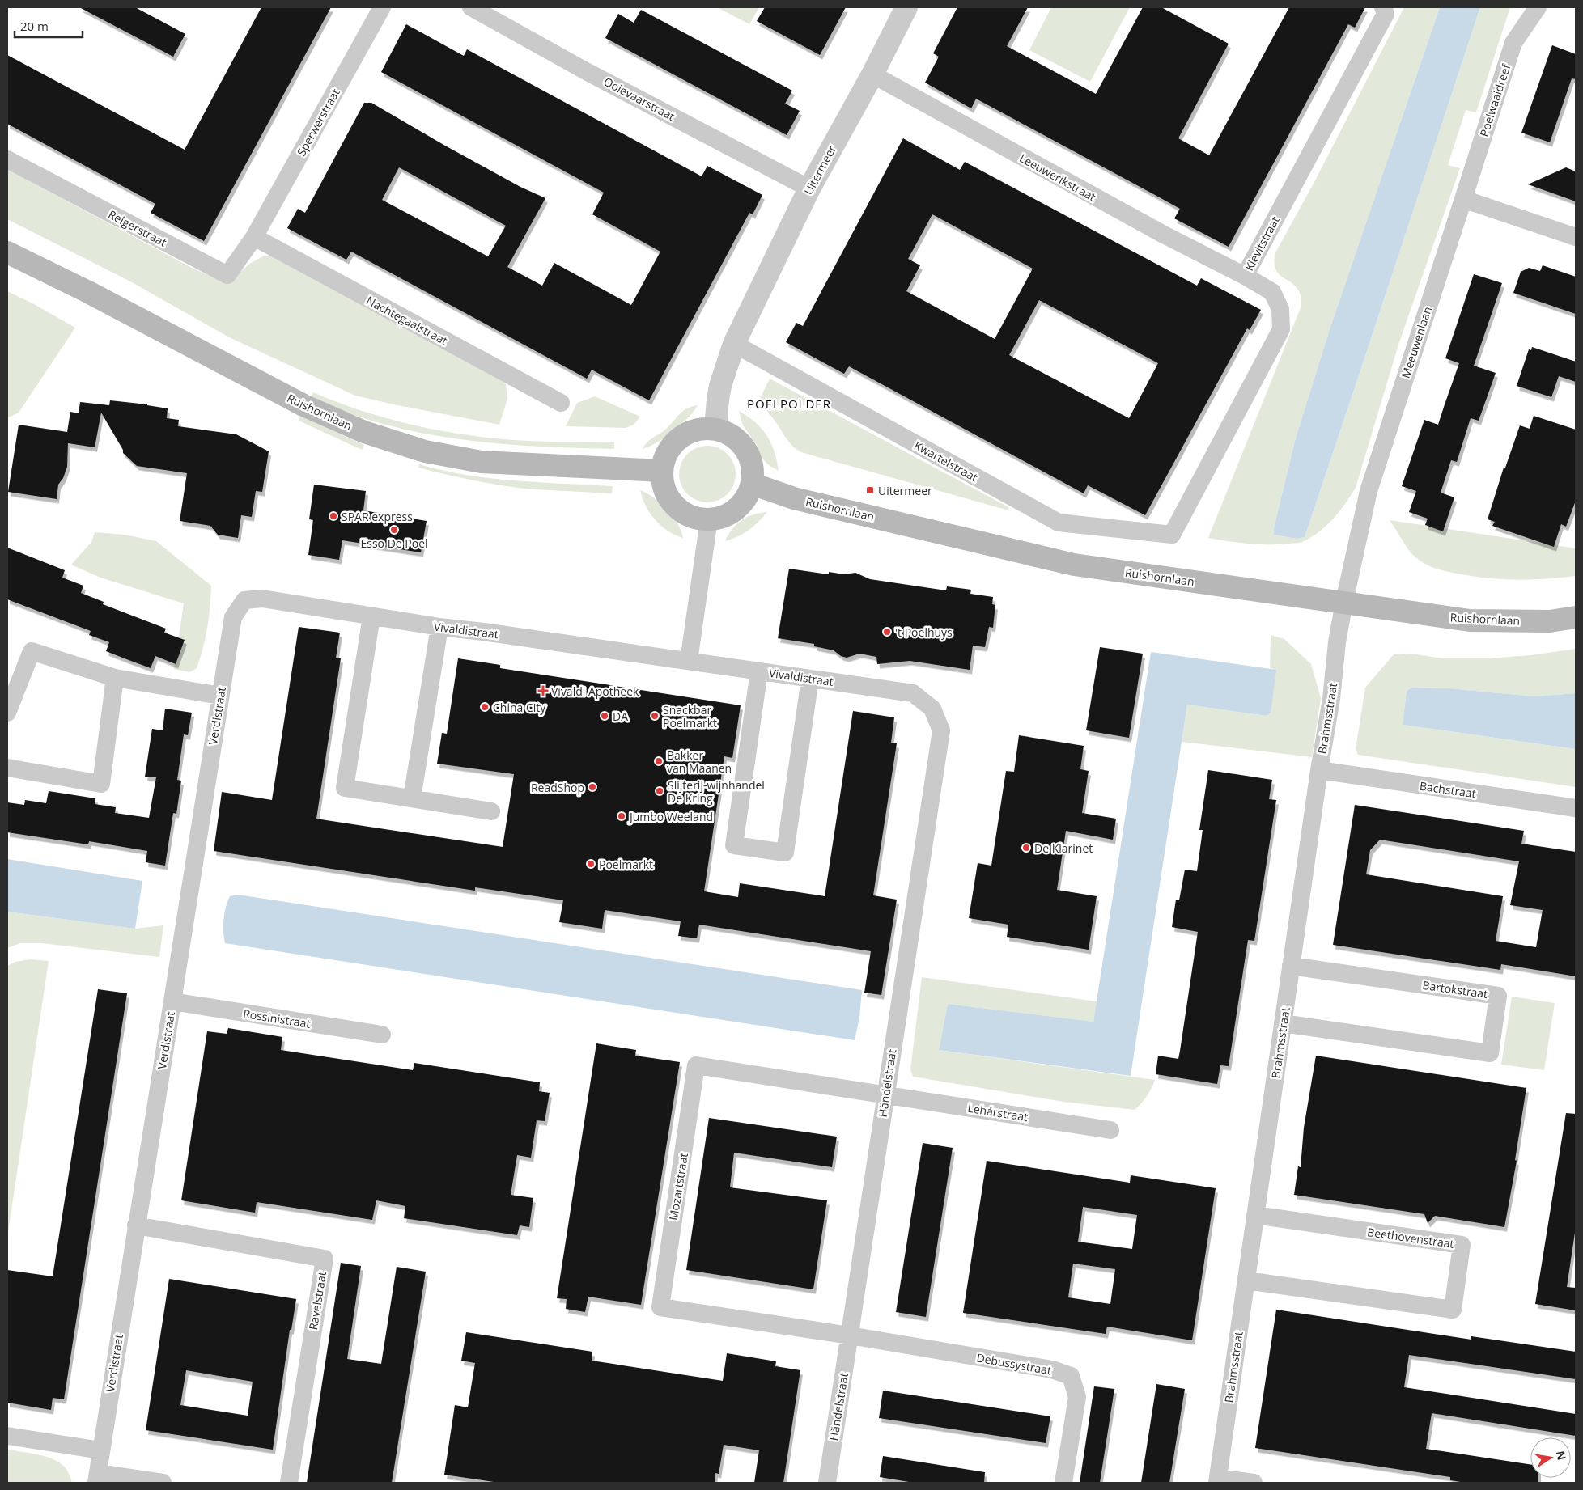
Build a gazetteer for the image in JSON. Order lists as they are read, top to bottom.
{
  "streets": {
    "main road": ["Ruishornlaan"],
    "street": [
      "Ooievaarstraat",
      "Poelwaaidreef",
      "Sperwerstraat",
      "Uitermeer",
      "Leeuwerikstraat",
      "Reigerstraat",
      "Kievitstraat",
      "Nachtegaalstraat",
      "Meeuwenlaan",
      "Kwartelstraat",
      "Vivaldistraat",
      "Verdistraat",
      "Brahmsstraat",
      "Bachstraat",
      "Bartokstraat",
      "Rossinistraat",
      "Händelstraat",
      "Lehárstraat",
      "Mozartstraat",
      "Beethovenstraat",
      "Ravelstraat",
      "Debussystraat"
    ]
  },
  "crossings": [
    ["Ooievaarstraat", "Uitermeer"],
    ["Poelwaaidreef", "Meeuwenlaan"],
    ["Sperwerstraat", "Reigerstraat"],
    ["Sperwerstraat", "Nachtegaalstraat"],
    ["Uitermeer", "Leeuwerikstraat"],
    ["Uitermeer", "Ruishornlaan"],
    ["Uitermeer", "Kwartelstraat"],
    ["Leeuwerikstraat", "Kievitstraat"],
    ["Reigerstraat", "Nachtegaalstraat"],
    ["Kievitstraat", "Kwartelstraat"],
    ["Meeuwenlaan", "Ruishornlaan"],
    ["Meeuwenlaan", "Brahmsstraat"],
    ["Ruishornlaan", "Brahmsstraat"],
    ["Vivaldistraat", "Verdistraat"],
    ["Vivaldistraat", "Händelstraat"],
    ["Verdistraat", "Rossinistraat"],
    ["Verdistraat", "Ravelstraat"],
    ["Brahmsstraat", "Bachstraat"],
    ["Brahmsstraat", "Bartokstraat"],
    ["Brahmsstraat", "Beethovenstraat"],
    ["Händelstraat", "Lehárstraat"],
    ["Händelstraat", "Mozartstraat"],
    ["Händelstraat", "Debussystraat"],
    ["Lehárstraat", "Mozartstraat"],
    ["Mozartstraat", "Debussystraat"]
  ],
  "districts": ["POELPOLDER"],
  "places": {
    "transit": ["Uitermeer"],
    "other": [
      "SPAR express",
      "Esso De Poel",
      "'t Poelhuys",
      "China City",
      "DA",
      "Snackbar Poelmarkt",
      "Bakker van Maanen",
      "ReadShop",
      "Slijterij-wijnhandel De Kring",
      "Jumbo Weeland",
      "De Klarinet",
      "Poelmarkt"
    ],
    "health": ["Vivaldi Apotheek"]
  },
  "scale_bar": "20 m",
  "north": "right"
}
